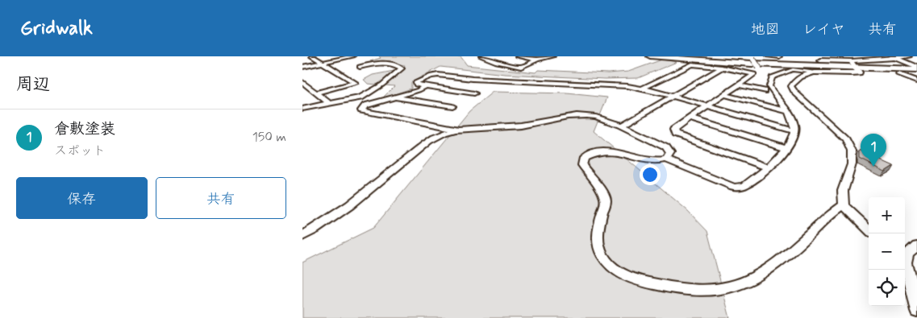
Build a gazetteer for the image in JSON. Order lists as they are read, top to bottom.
{
  "page": {
    "header": "Gridwalk",
    "nav": ["地図", "レイヤ", "共有"],
    "heading": "周辺",
    "list": [
      {
        "mark": "1",
        "name": "倉敷塗装",
        "note": "スポット",
        "value": "150 m"
      }
    ],
    "pins": "1",
    "buttons": ["保存", "共有"],
    "map_buttons": ["+", "−"]
  }
}
